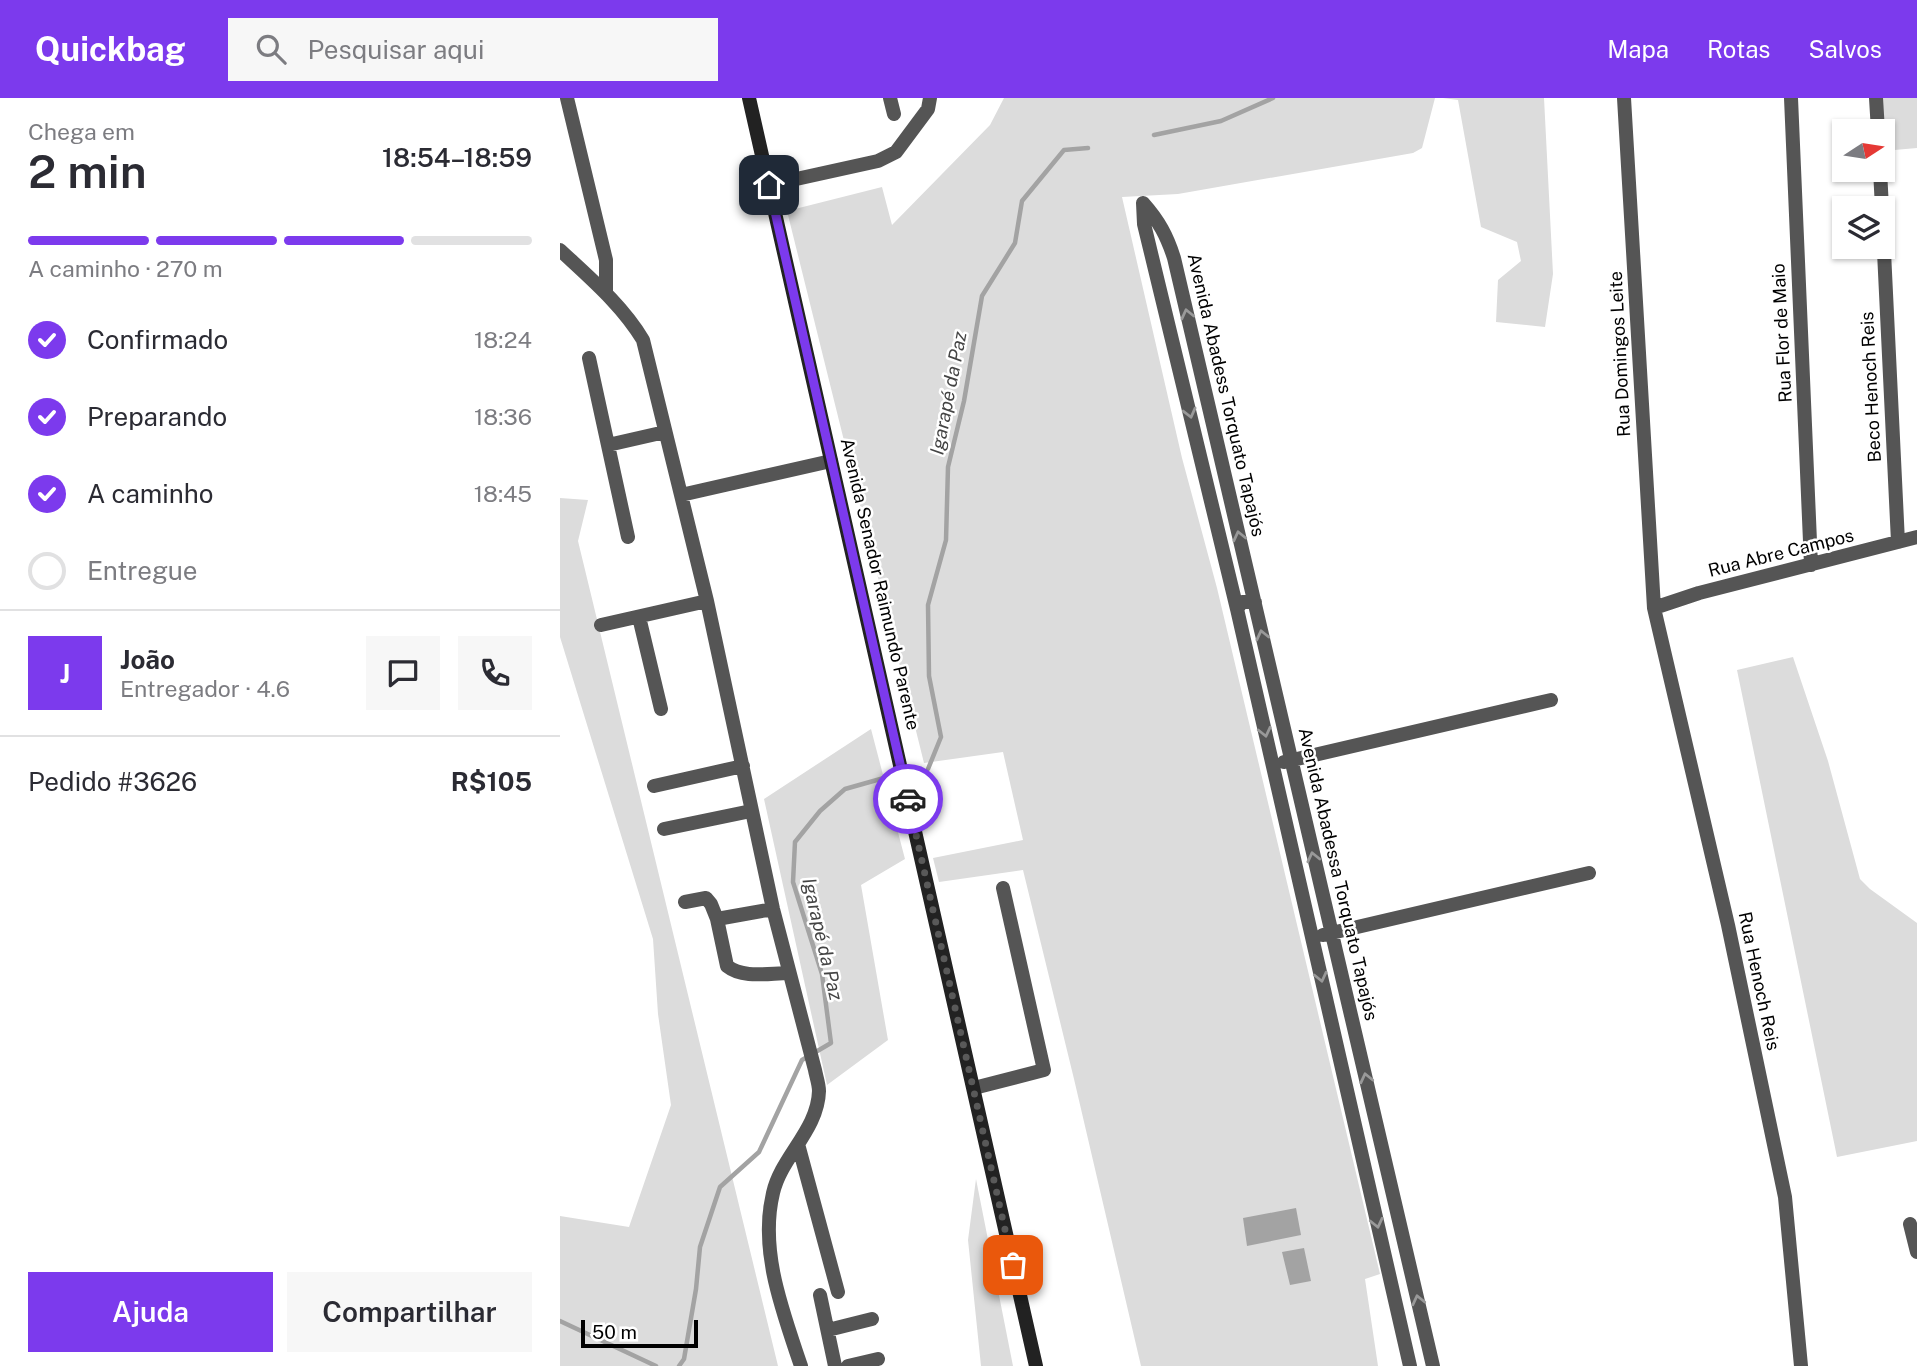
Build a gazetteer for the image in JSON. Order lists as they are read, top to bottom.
{
  "streets": {
    "street": [
      "Rua Flor de Maio",
      "Rua Domingos Leite",
      "Beco Henoch Reis",
      "Avenida Abadess Torquato Tapajós",
      "Rua Abre Campos",
      "Avenida Senador Raimundo Parente",
      "Avenida Abadessa Torquato Tapajós",
      "Rua Henoch Reis"
    ]
  },
  "crossings": [
    ["Rua Flor de Maio", "Rua Abre Campos"],
    ["Rua Domingos Leite", "Rua Abre Campos"],
    ["Rua Domingos Leite", "Rua Henoch Reis"],
    ["Beco Henoch Reis", "Rua Abre Campos"],
    ["Avenida Abadess Torquato Tapajós", "Avenida Abadessa Torquato Tapajós"],
    ["Rua Abre Campos", "Rua Henoch Reis"]
  ],
  "water": ["Igarapé da Paz"],
  "scale_bar": "50 m",
  "north": "right",
  "page": {
    "header": "Quickbag",
    "search": "Pesquisar aqui",
    "nav": ["Mapa", "Rotas", "Salvos"],
    "heading": ["2 min", "Chega em", "18:54–18:59"],
    "panel": [
      "João",
      "Entregador · 4.6",
      "Pedido #3626",
      "R$105"
    ],
    "bar": "A caminho · 270 m",
    "list": [
      ["Confirmado", "18:24"],
      ["Preparando", "18:36"],
      ["A caminho", "18:45"],
      "Entregue"
    ],
    "round": "J",
    "buttons": ["Ajuda", "Compartilhar"],
    "scale": "50 m"
  }
}
